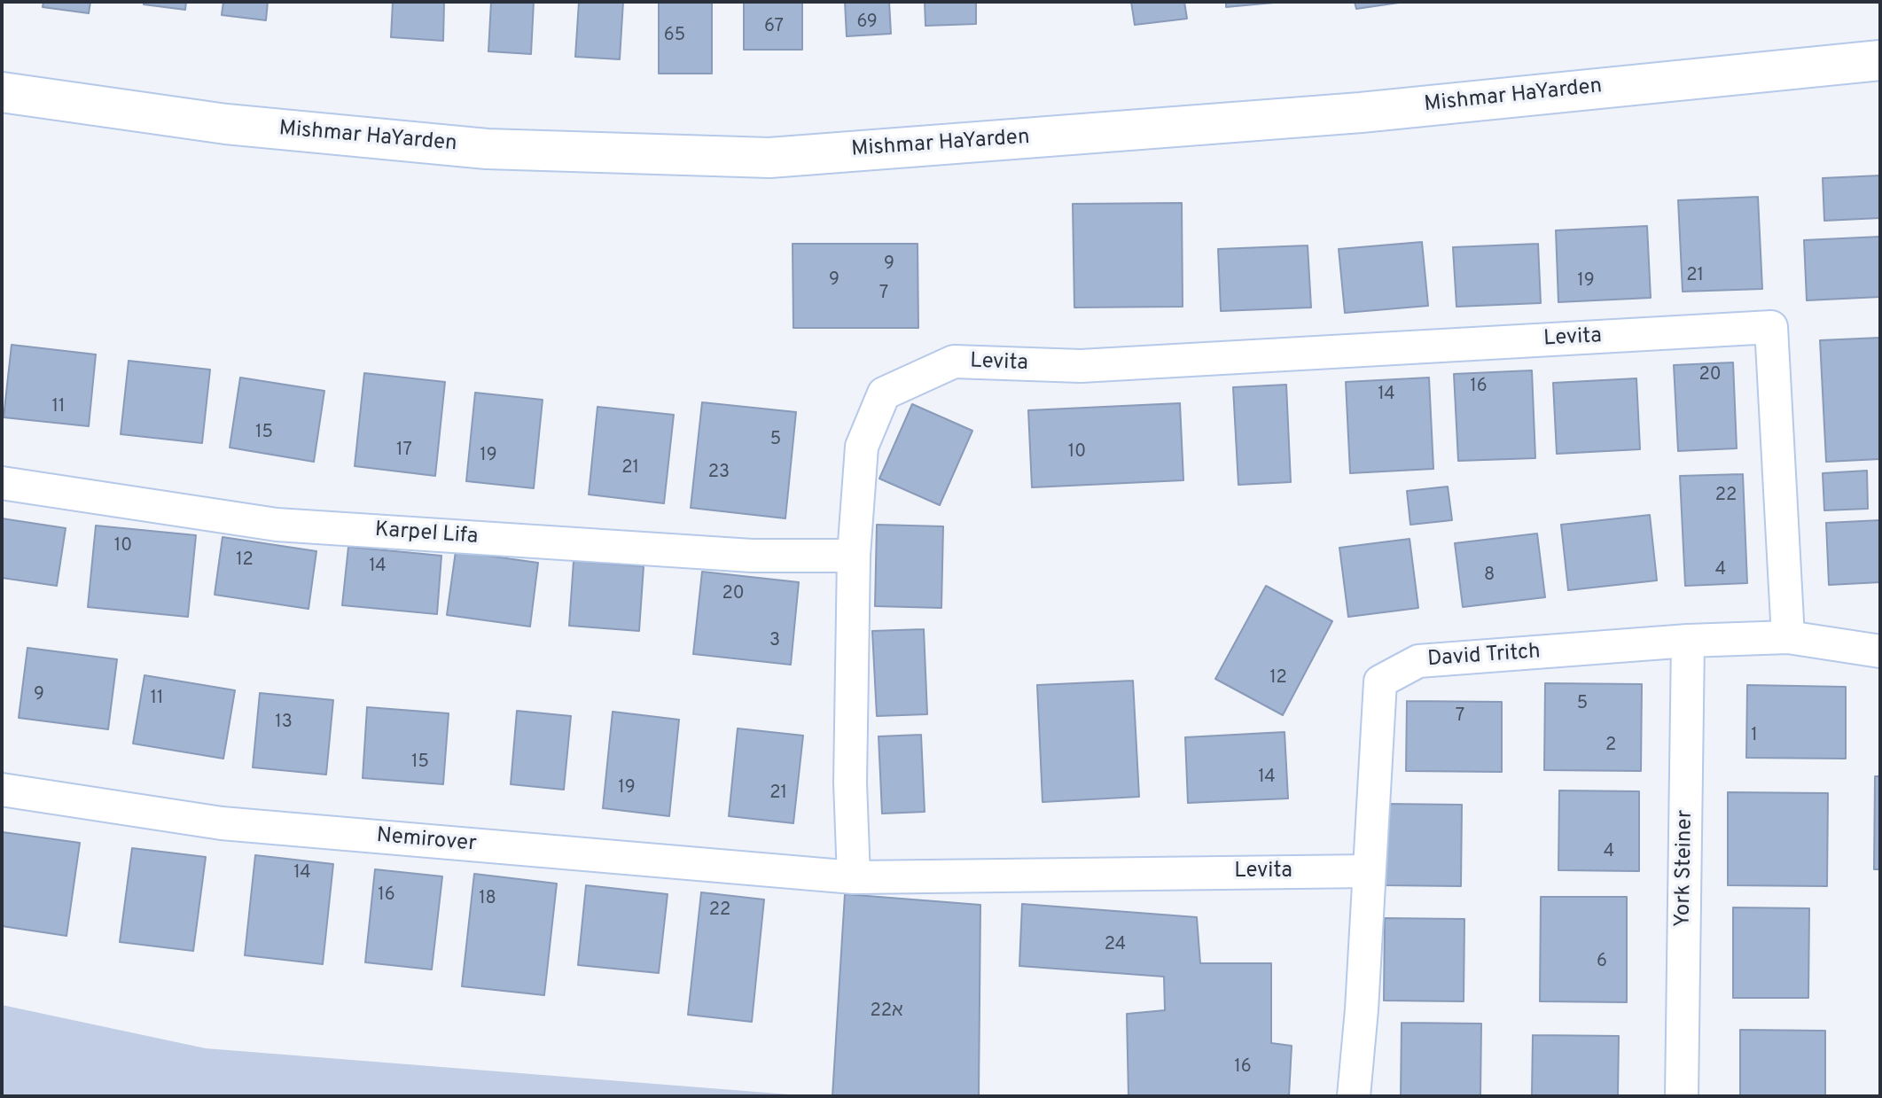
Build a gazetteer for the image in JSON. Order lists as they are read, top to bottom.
{
  "streets": {
    "street": [
      "Mishmar HaYarden",
      "Levita",
      "Karpel Lifa",
      "David Tritch",
      "Nemirover",
      "York Steiner"
    ]
  },
  "crossings": [
    ["Levita", "Karpel Lifa"],
    ["Levita", "David Tritch"],
    ["Levita", "Nemirover"],
    ["David Tritch", "York Steiner"]
  ],
  "house_numbers": [
    "69",
    "67",
    "65",
    "9",
    "21",
    "9",
    "19",
    "7",
    "20",
    "16",
    "14",
    "11",
    "15",
    "5",
    "17",
    "10",
    "19",
    "21",
    "23",
    "22",
    "10",
    "12",
    "14",
    "4",
    "8",
    "20",
    "3",
    "12",
    "9",
    "11",
    "5",
    "7",
    "13",
    "1",
    "2",
    "15",
    "14",
    "19",
    "21",
    "4",
    "14",
    "16",
    "18",
    "22",
    "24",
    "6",
    "22א",
    "16"
  ]
}
